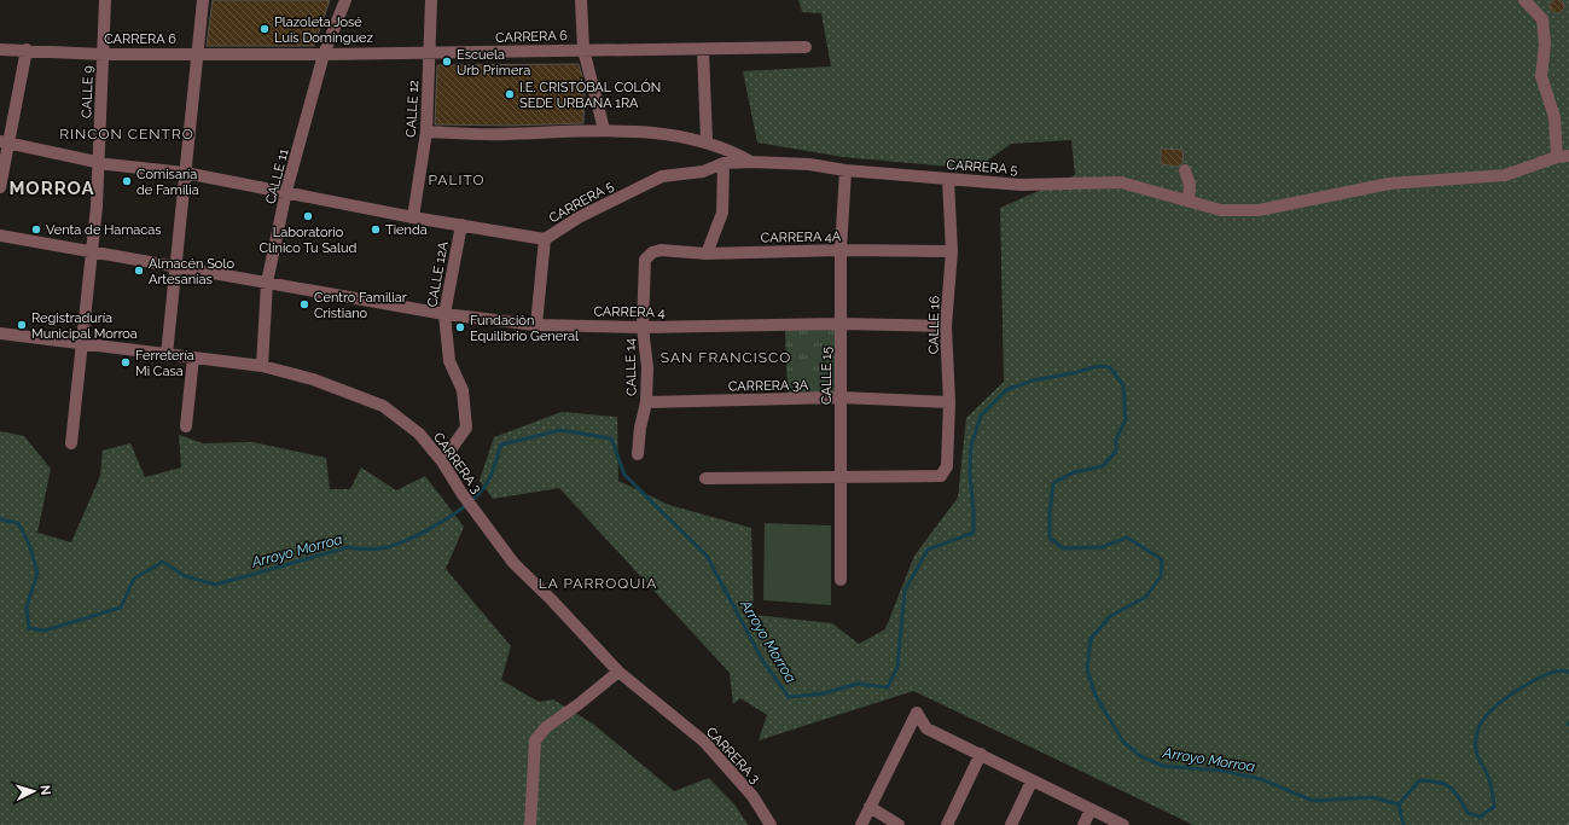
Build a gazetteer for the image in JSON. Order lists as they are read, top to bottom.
{
  "streets": {
    "street": [
      "CARRERA 6",
      "CALLE 9",
      "CALLE 12",
      "CARRERA 5",
      "CALLE 11",
      "CARRERA 4A",
      "CALLE 12A",
      "CARRERA 4",
      "CALLE 16",
      "CALLE 14",
      "CALLE 15",
      "CARRERA 3A",
      "CARRERA 3"
    ]
  },
  "crossings": [
    ["CARRERA 6", "CALLE 9"],
    ["CARRERA 6", "CALLE 12"],
    ["CARRERA 6", "CALLE 11"],
    ["CALLE 9", "CARRERA 5"],
    ["CALLE 9", "CARRERA 4"],
    ["CALLE 9", "CARRERA 3"],
    ["CALLE 12", "CARRERA 5"],
    ["CARRERA 5", "CALLE 11"],
    ["CARRERA 5", "CALLE 12A"],
    ["CARRERA 5", "CALLE 16"],
    ["CARRERA 5", "CALLE 15"],
    ["CALLE 11", "CARRERA 4"],
    ["CALLE 11", "CARRERA 3"],
    ["CARRERA 4A", "CALLE 16"],
    ["CARRERA 4A", "CALLE 14"],
    ["CARRERA 4A", "CALLE 15"],
    ["CALLE 12A", "CARRERA 4"],
    ["CALLE 12A", "CARRERA 3"],
    ["CARRERA 4", "CALLE 16"],
    ["CARRERA 4", "CALLE 14"],
    ["CARRERA 4", "CALLE 15"],
    ["CALLE 16", "CALLE 15"],
    ["CALLE 16", "CARRERA 3A"],
    ["CALLE 14", "CARRERA 3A"],
    ["CALLE 15", "CARRERA 3A"]
  ],
  "districts": [
    "RINCON CENTRO",
    "PALITO",
    "MORROA",
    "SAN FRANCISCO",
    "LA PARROQUIA"
  ],
  "water": ["Arroyo Morroa"],
  "places": [
    "Plazoleta José Luis Domínguez",
    "Escuela Urb Primera",
    "I.E. CRISTÓBAL COLÓN SEDE URBANA 1RA",
    "Comisaría de Familia",
    "Laboratorio Clínico Tu Salud",
    "Venta de Hamacas",
    "Tienda",
    "Almacén Solo Artesanías",
    "Centro Familiar Cristiano",
    "Registraduría Municipal Morroa",
    "Fundación Equilibrio General",
    "Ferretería Mi Casa"
  ],
  "north": "right"
}
